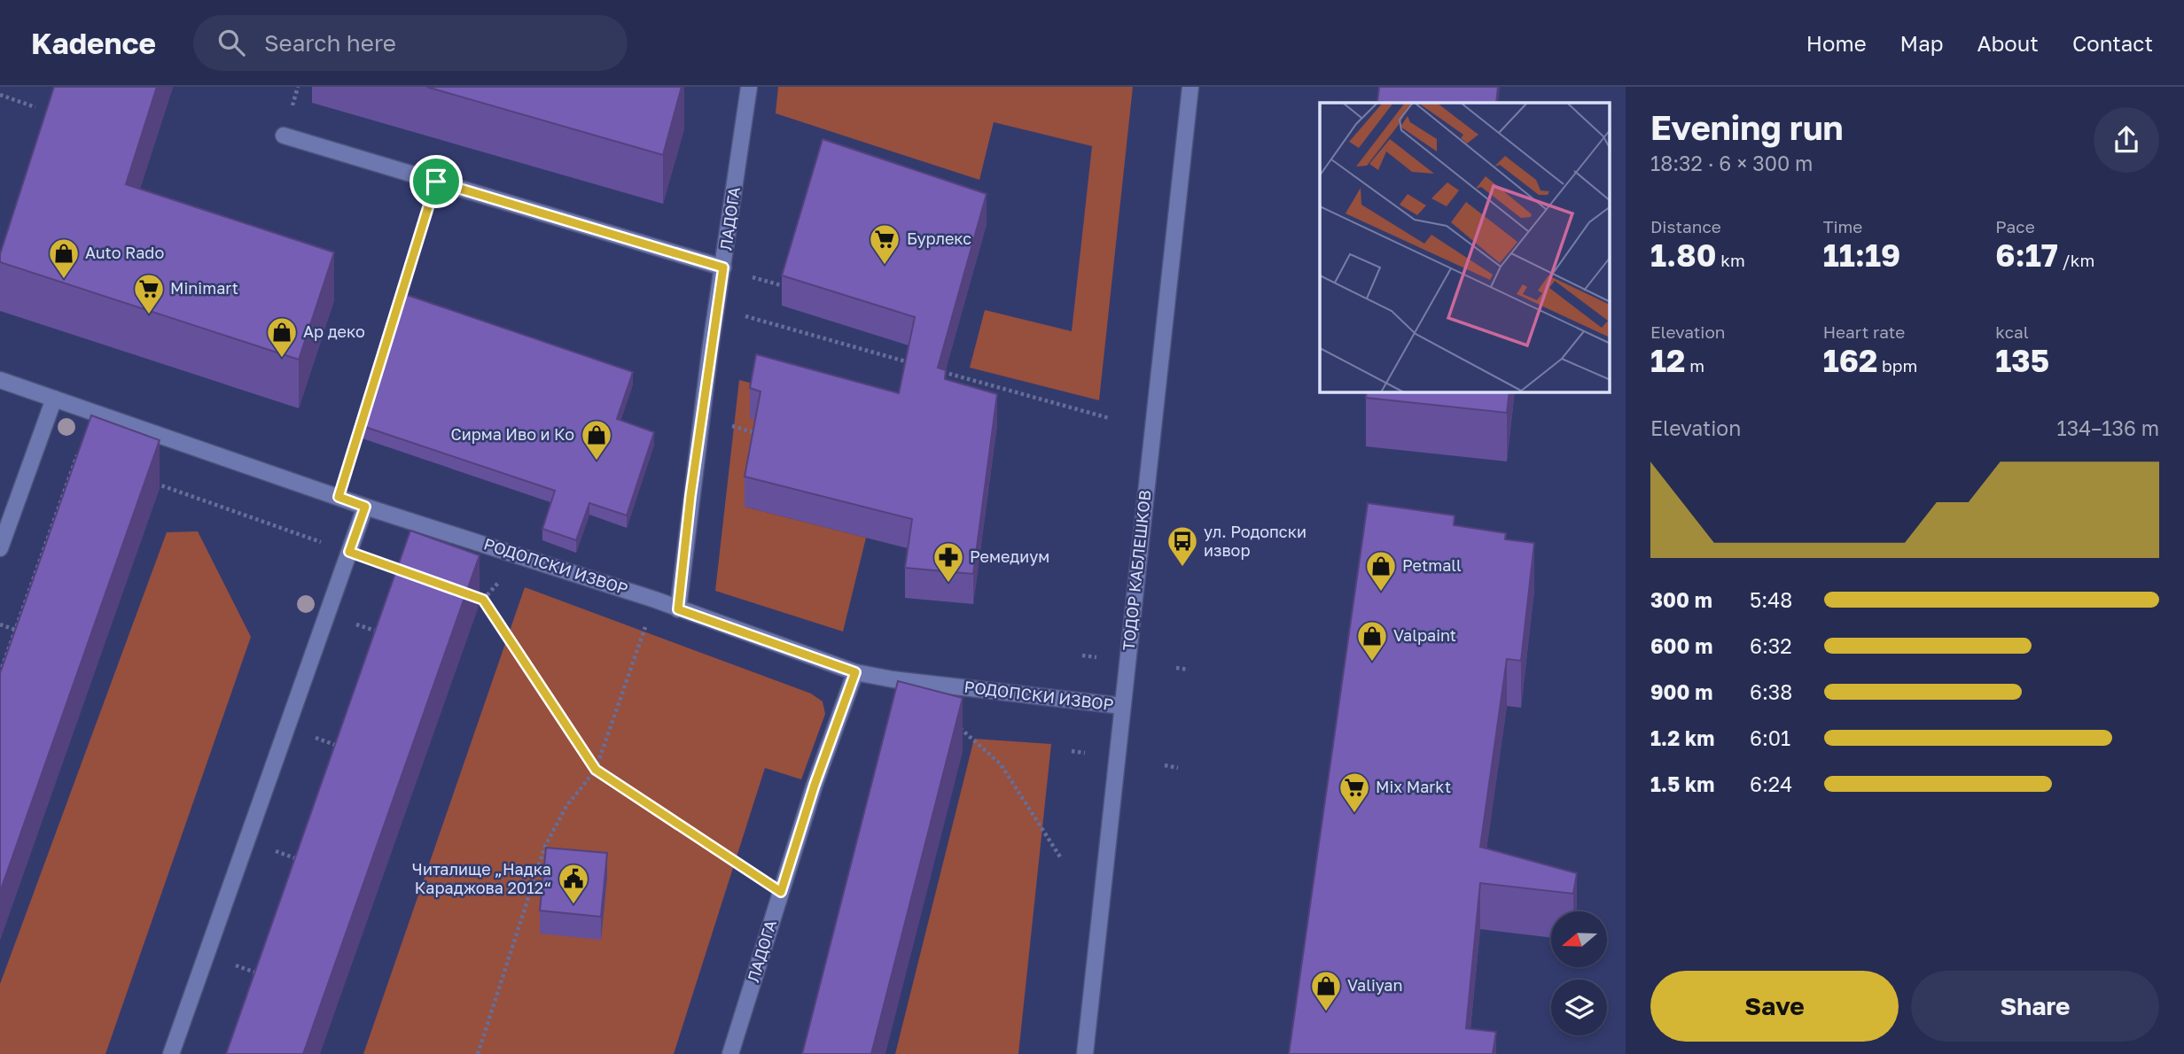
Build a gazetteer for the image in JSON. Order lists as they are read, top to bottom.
{
  "streets": {
    "street": ["ЛАДОГА", "РОДОПСКИ ИЗВОР", "ТОДОР КАБЛЕШКОВ"]
  },
  "crossings": [
    ["ЛАДОГА", "РОДОПСКИ ИЗВОР"],
    ["РОДОПСКИ ИЗВОР", "ТОДОР КАБЛЕШКОВ"]
  ],
  "places": {
    "supermarket": ["Бурлекс", "Minimart", "Mix Markt"],
    "shop": [
      "Auto Rado",
      "Ар деко",
      "Сирма Иво и Ко",
      "Petmall",
      "Valpaint",
      "Valiyan"
    ],
    "bus stop": ["ул. Родопски извор"],
    "pharmacy": ["Ремедиум"],
    "public building": ["Читалище „Надка Караджова 2012“"]
  },
  "north": "left",
  "page": {
    "header": "Kadence",
    "search": "Search here",
    "nav": [
      "Home",
      "Map",
      "About",
      "Contact"
    ],
    "heading": ["Evening run", "18:32 · 6 × 300 m"],
    "stats": [
      ["Distance", "1.80 km"],
      ["Time", "11:19"],
      ["Pace", "6:17 /km"],
      ["Elevation", "12 m"],
      ["Heart rate", "162 bpm"],
      ["kcal", "135"]
    ],
    "chart": ["Elevation", "134–136 m"],
    "list": [
      {
        "name": "300 m",
        "note": "5:48"
      },
      {
        "name": "600 m",
        "note": "6:32"
      },
      {
        "name": "900 m",
        "note": "6:38"
      },
      {
        "name": "1.2 km",
        "note": "6:01"
      },
      {
        "name": "1.5 km",
        "note": "6:24"
      }
    ],
    "buttons": ["Save", "Share"]
  }
}
